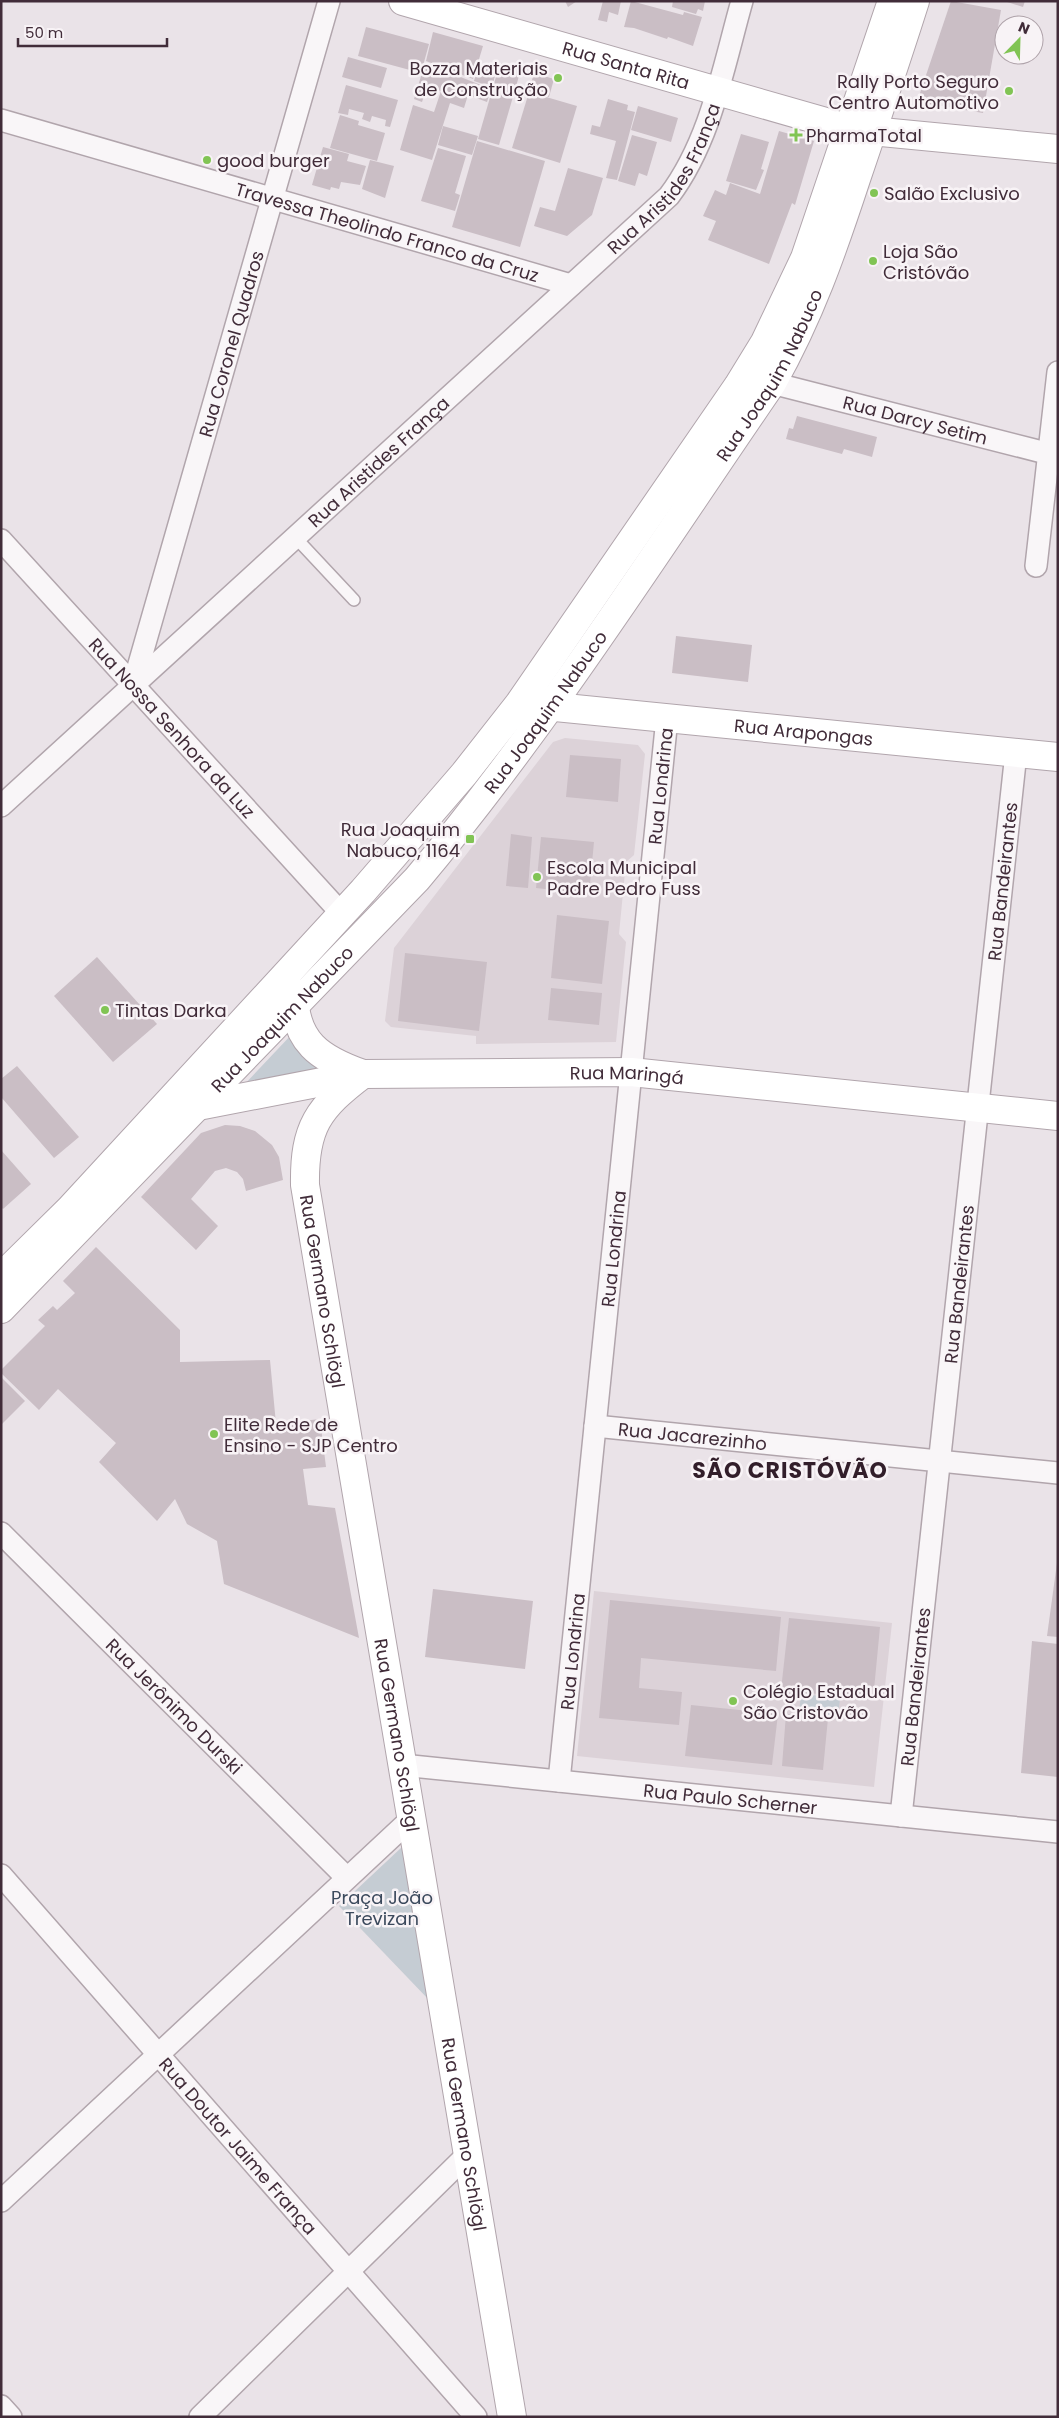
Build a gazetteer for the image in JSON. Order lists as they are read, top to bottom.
{
  "streets": {
    "main road": [
      "Rua Santa Rita",
      "Rua Joaquim Nabuco",
      "Rua Arapongas",
      "Rua Maringá",
      "Rua Germano Schlögl"
    ],
    "street": [
      "Rua Aristides França",
      "Travessa Theolindo Franco da Cruz",
      "Rua Coronel Quadros",
      "Rua Darcy Setim",
      "Rua Nossa Senhora da Luz",
      "Rua Londrina",
      "Rua Bandeirantes",
      "Rua Jacarezinho",
      "Rua Jerônimo Durski",
      "Rua Paulo Scherner",
      "Rua Doutor Jaime França"
    ]
  },
  "crossings": [
    ["Rua Santa Rita", "Rua Aristides França"],
    ["Rua Santa Rita", "Rua Joaquim Nabuco"],
    ["Rua Aristides França", "Travessa Theolindo Franco da Cruz"],
    ["Rua Aristides França", "Rua Coronel Quadros"],
    ["Rua Aristides França", "Rua Nossa Senhora da Luz"],
    ["Travessa Theolindo Franco da Cruz", "Rua Coronel Quadros"],
    ["Rua Coronel Quadros", "Rua Nossa Senhora da Luz"],
    ["Rua Joaquim Nabuco", "Rua Darcy Setim"],
    ["Rua Joaquim Nabuco", "Rua Nossa Senhora da Luz"],
    ["Rua Joaquim Nabuco", "Rua Arapongas"],
    ["Rua Joaquim Nabuco", "Rua Maringá"],
    ["Rua Arapongas", "Rua Londrina"],
    ["Rua Arapongas", "Rua Bandeirantes"],
    ["Rua Londrina", "Rua Maringá"],
    ["Rua Londrina", "Rua Jacarezinho"],
    ["Rua Londrina", "Rua Paulo Scherner"],
    ["Rua Bandeirantes", "Rua Maringá"],
    ["Rua Bandeirantes", "Rua Jacarezinho"],
    ["Rua Bandeirantes", "Rua Paulo Scherner"],
    ["Rua Maringá", "Rua Germano Schlögl"],
    ["Rua Germano Schlögl", "Rua Paulo Scherner"]
  ],
  "districts": ["SÃO CRISTÓVÃO"],
  "parks": ["Praça João Trevizan"],
  "places": {
    "other": [
      "Bozza Materiais de Construção",
      "Rally Porto Seguro Centro Automotivo",
      "good burger",
      "Salão Exclusivo",
      "Loja São Cristóvão",
      "Escola Municipal Padre Pedro Fuss",
      "Tintas Darka",
      "Elite Rede de Ensino - SJP Centro",
      "Colégio Estadual São Cristovão"
    ],
    "health": ["PharmaTotal"],
    "transit": ["Rua Joaquim Nabuco, 1164"]
  },
  "scale_bar": "50 m",
  "north": "top right"
}
